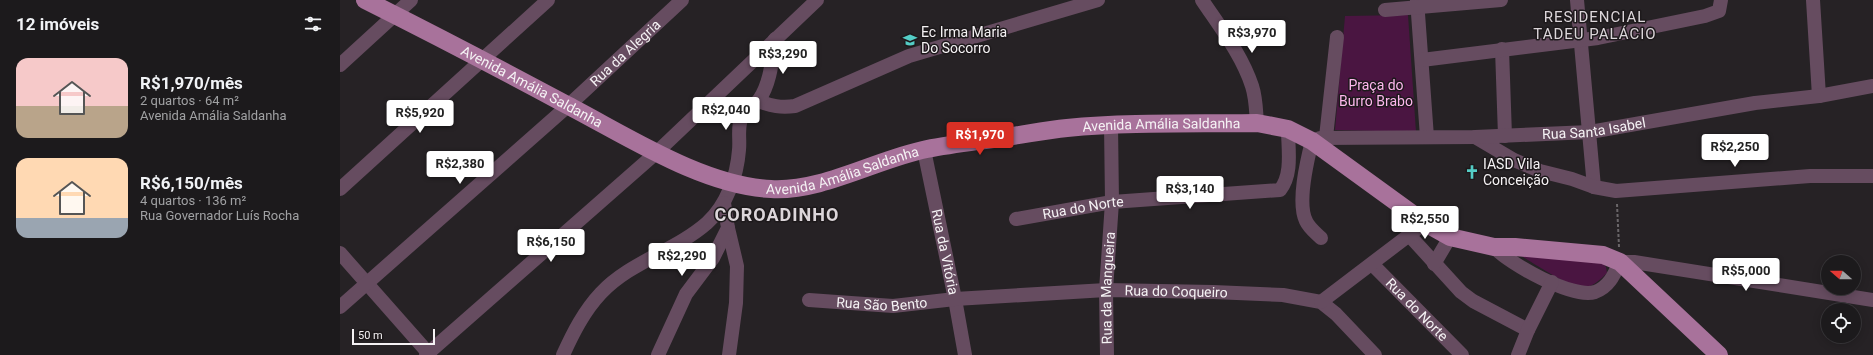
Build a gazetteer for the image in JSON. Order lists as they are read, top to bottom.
{
  "streets": {
    "main road": ["Avenida Amália Saldanha"],
    "street": [
      "Rua da Alegria",
      "Rua Santa Isabel",
      "Rua do Norte",
      "Rua da Vitória",
      "Rua da Mangueira",
      "Rua do Coqueiro",
      "Rua São Bento"
    ]
  },
  "crossings": [
    ["Rua da Alegria", "Avenida Amália Saldanha"],
    ["Avenida Amália Saldanha", "Rua Santa Isabel"],
    ["Avenida Amália Saldanha", "Rua do Norte"],
    ["Avenida Amália Saldanha", "Rua da Vitória"],
    ["Avenida Amália Saldanha", "Rua da Mangueira"],
    ["Rua do Norte", "Rua da Mangueira"],
    ["Rua da Vitória", "Rua do Coqueiro"],
    ["Rua da Vitória", "Rua São Bento"],
    ["Rua da Mangueira", "Rua do Coqueiro"],
    ["Rua do Coqueiro", "Rua São Bento"]
  ],
  "districts": ["RESIDENCIAL TADEU PALÁCIO", "COROADINHO"],
  "parks": ["Praça do Burro Brabo"],
  "places": {
    "school or university": ["Ec Irma Maria Do Socorro"],
    "church": ["IASD Vila Conceição"]
  },
  "scale_bar": "50 m",
  "north": "left",
  "page": {
    "heading": "12 imóveis",
    "price": [
      "R$3,970",
      "R$3,290",
      "R$2,040",
      "R$5,920",
      "R$1,970",
      "R$2,250",
      "R$2,380",
      "R$3,140",
      "R$2,550",
      "R$6,150",
      "R$2,290",
      "R$5,000"
    ],
    "list": [
      {
        "name": "R$1,970/mês",
        "note": "2 quartos · 64 m² · Avenida Amália Saldanha"
      },
      {
        "name": "R$6,150/mês",
        "note": "4 quartos · 136 m² · Rua Governador Luís Rocha"
      }
    ],
    "scale": "50 m"
  }
}
